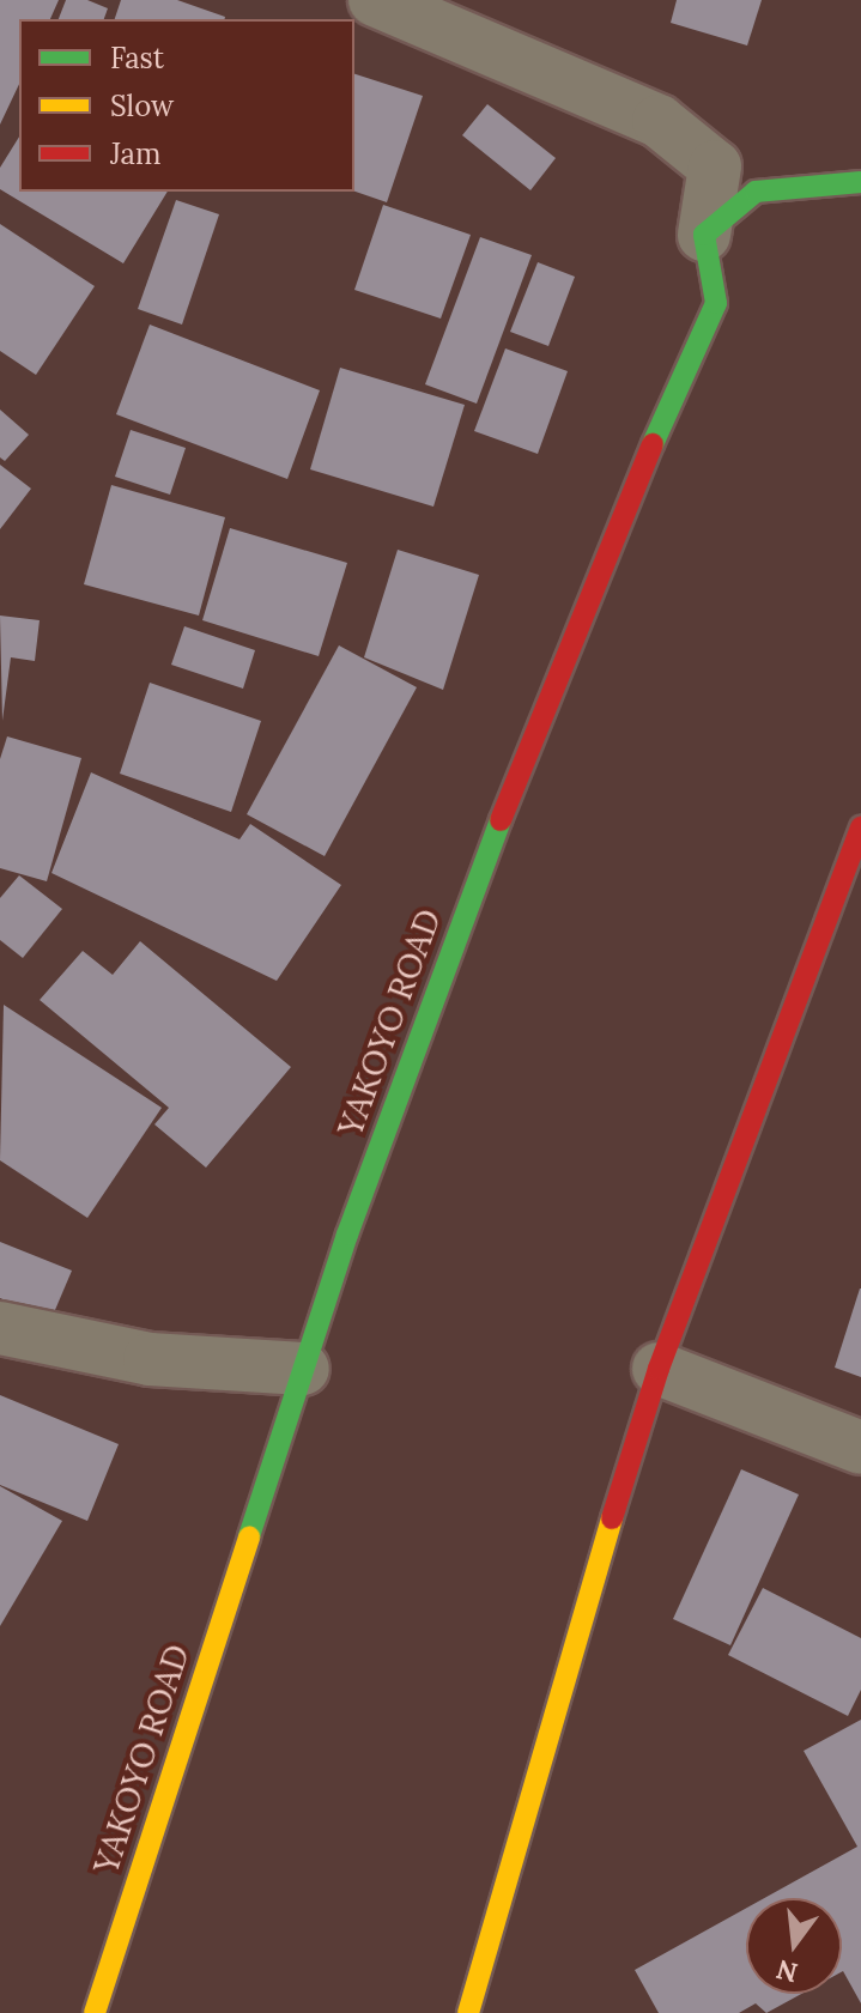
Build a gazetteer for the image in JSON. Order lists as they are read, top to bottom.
{
  "streets": {
    "main road": ["YAKOYO ROAD"]
  },
  "legend": ["Fast", "Slow", "Jam"],
  "north": "bottom"
}
